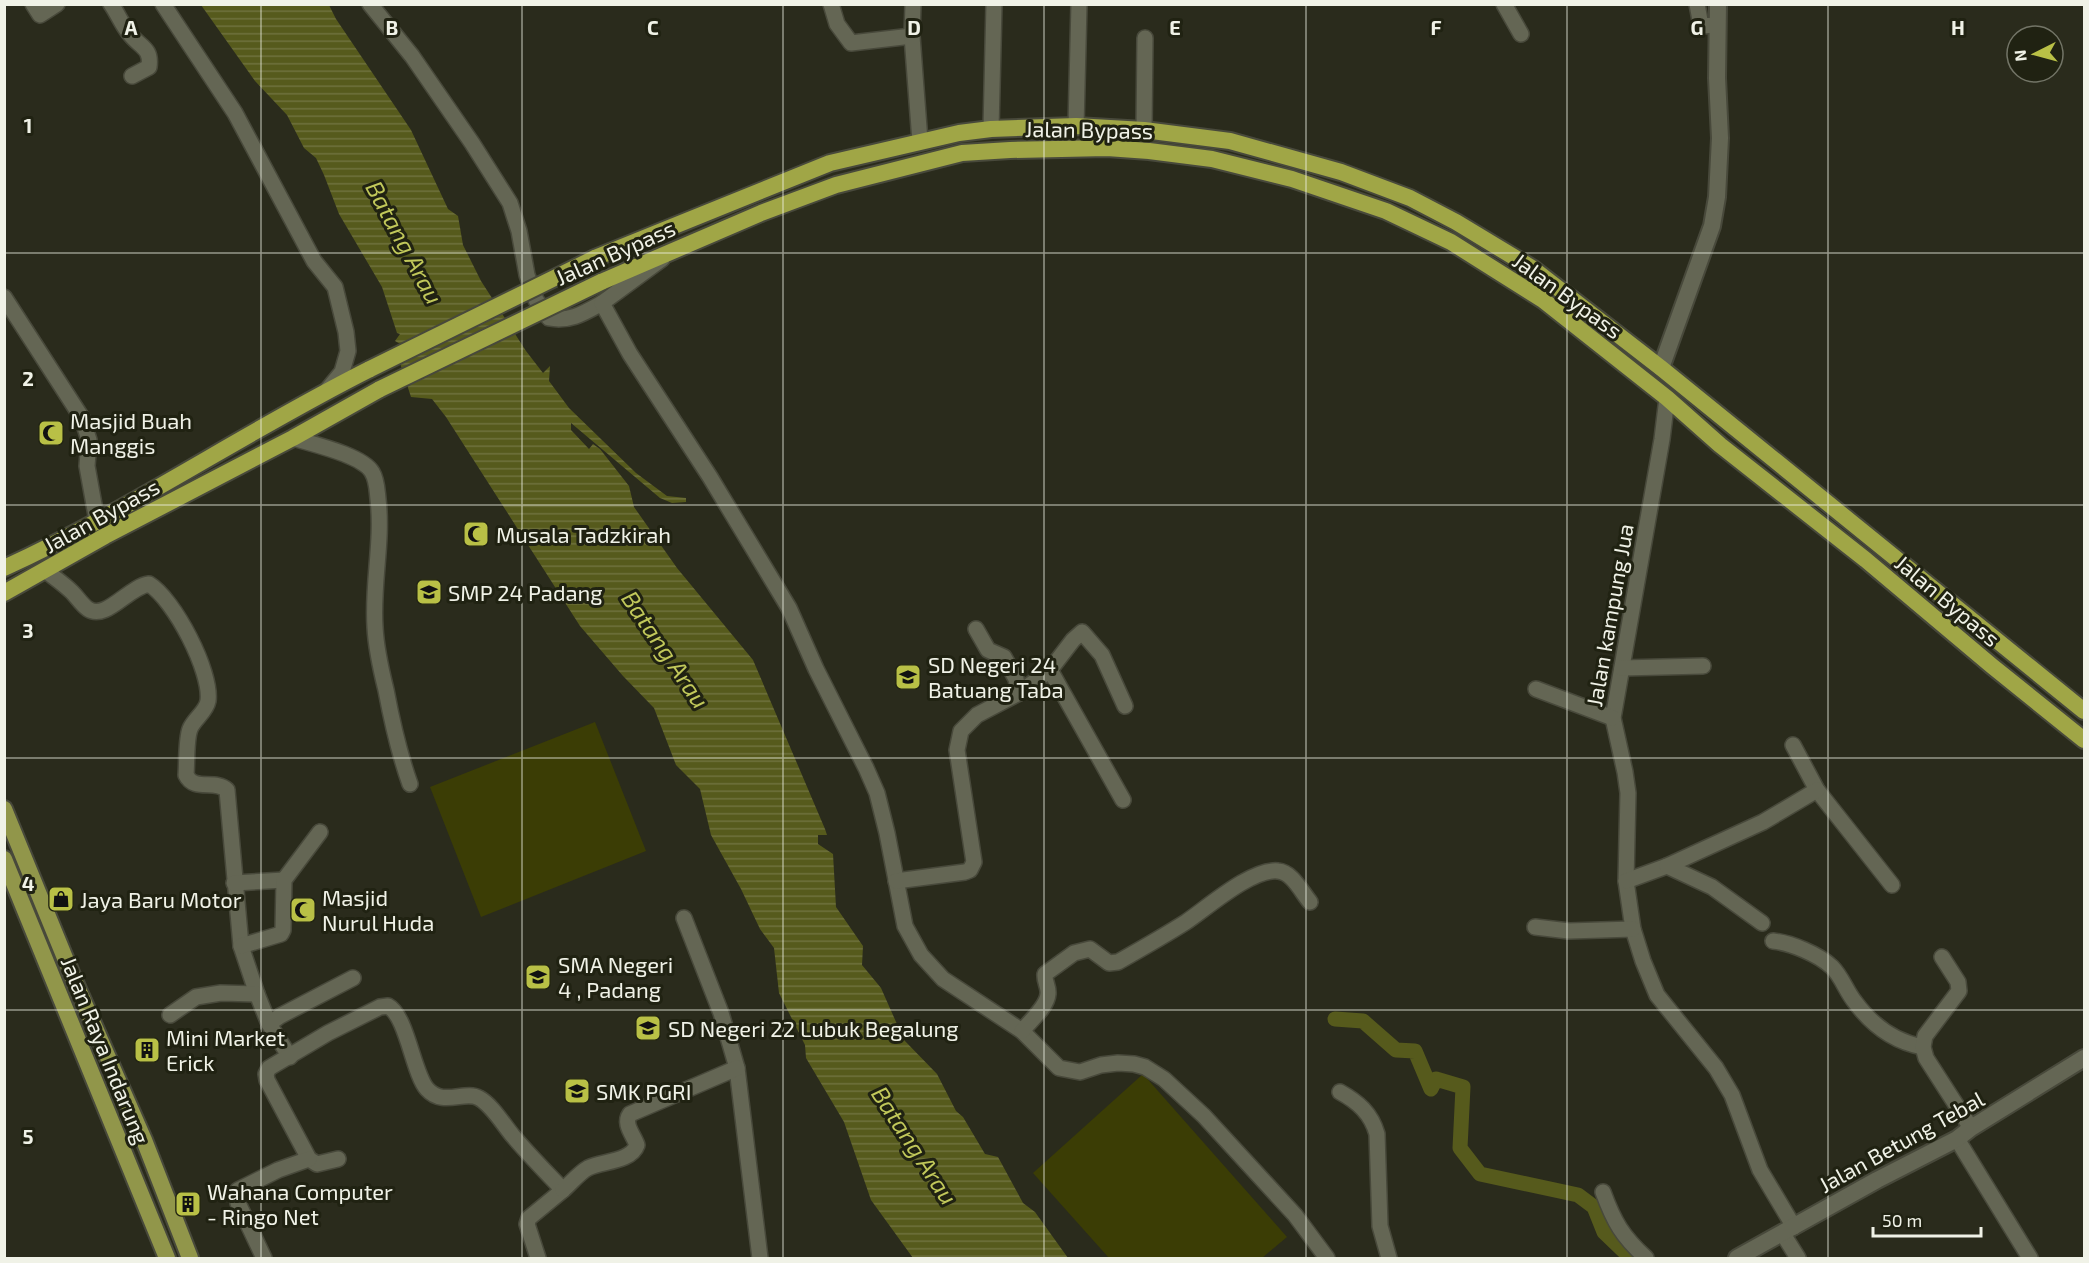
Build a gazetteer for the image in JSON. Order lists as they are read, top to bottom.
{
  "streets": {
    "highway": ["Jalan Bypass"],
    "main road": ["Jalan Raya Indarung"],
    "street": ["Jalan kampung Jua", "Jalan Betung Tebal"]
  },
  "crossings": [
    ["Jalan Bypass", "Jalan kampung Jua"],
    ["Jalan kampung Jua", "Jalan Betung Tebal"]
  ],
  "water": ["Batang Arau"],
  "places": {
    "mosque": ["Masjid Buah Manggis", "Musala Tadzkirah", "Masjid Nurul Huda"],
    "school or university": [
      "SMP 24 Padang",
      "SD Negeri 24 Batuang Taba",
      "SMA Negeri 4 , Padang",
      "SD Negeri 22 Lubuk Begalung",
      "SMK PGRI"
    ],
    "shop": ["Jaya Baru Motor"],
    "building": ["Mini Market Erick", "Wahana Computer - Ringo Net"]
  },
  "scale_bar": "50 m",
  "north": "left",
  "grid": {
    "columns": [
      "A",
      "B",
      "C",
      "D",
      "E",
      "F",
      "G",
      "H"
    ],
    "rows": [
      "1",
      "2",
      "3",
      "4",
      "5"
    ]
  }
}
